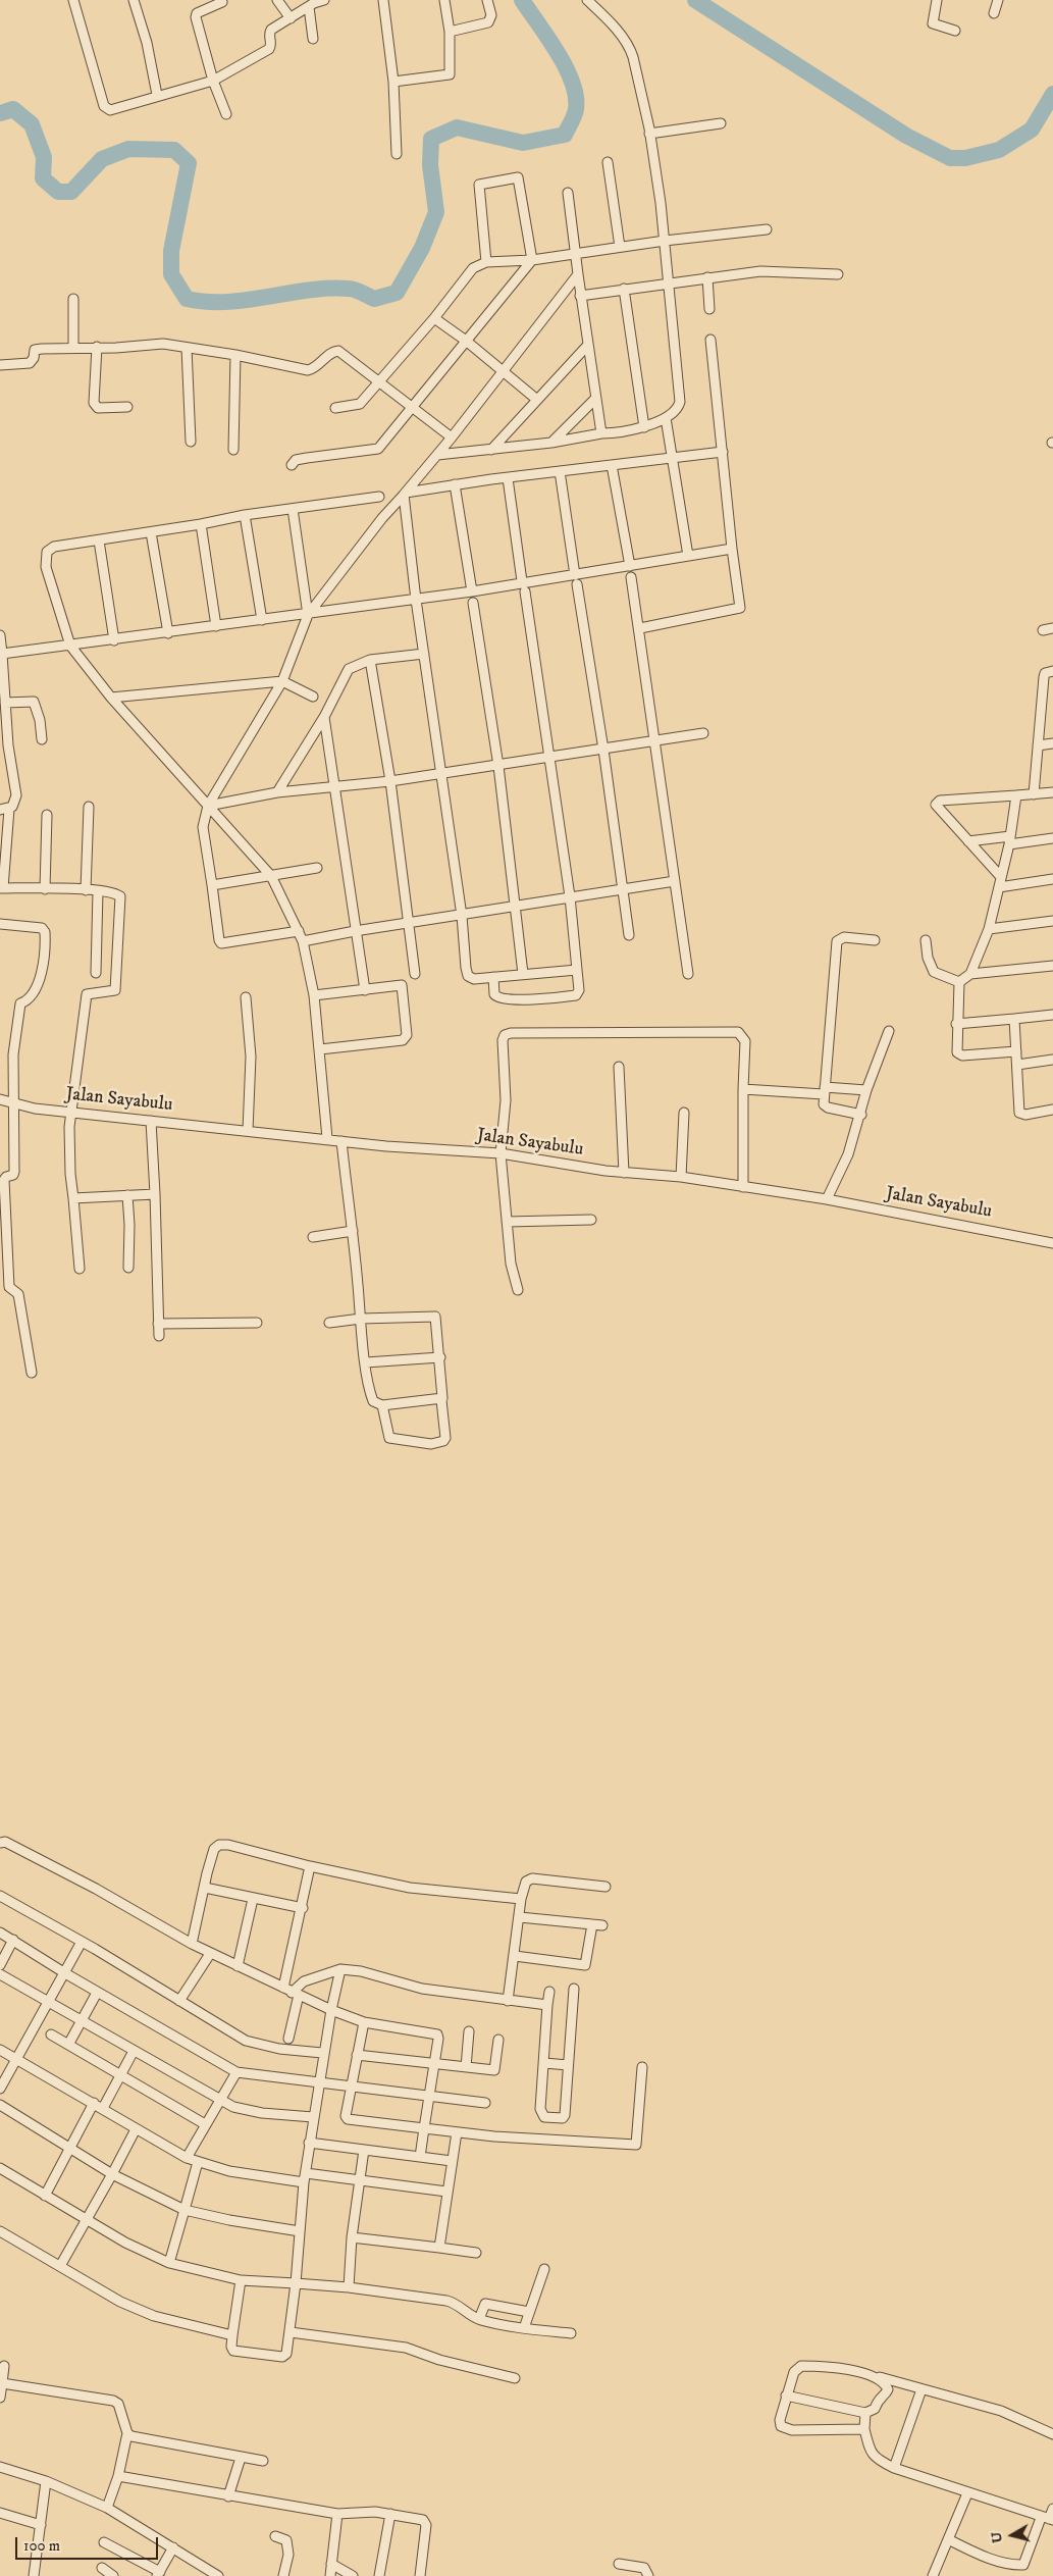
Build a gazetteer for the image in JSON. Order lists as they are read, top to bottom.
{
  "streets": {
    "street": ["Jalan Sayabulu"]
  },
  "scale_bar": "100 m",
  "north": "left"
}
